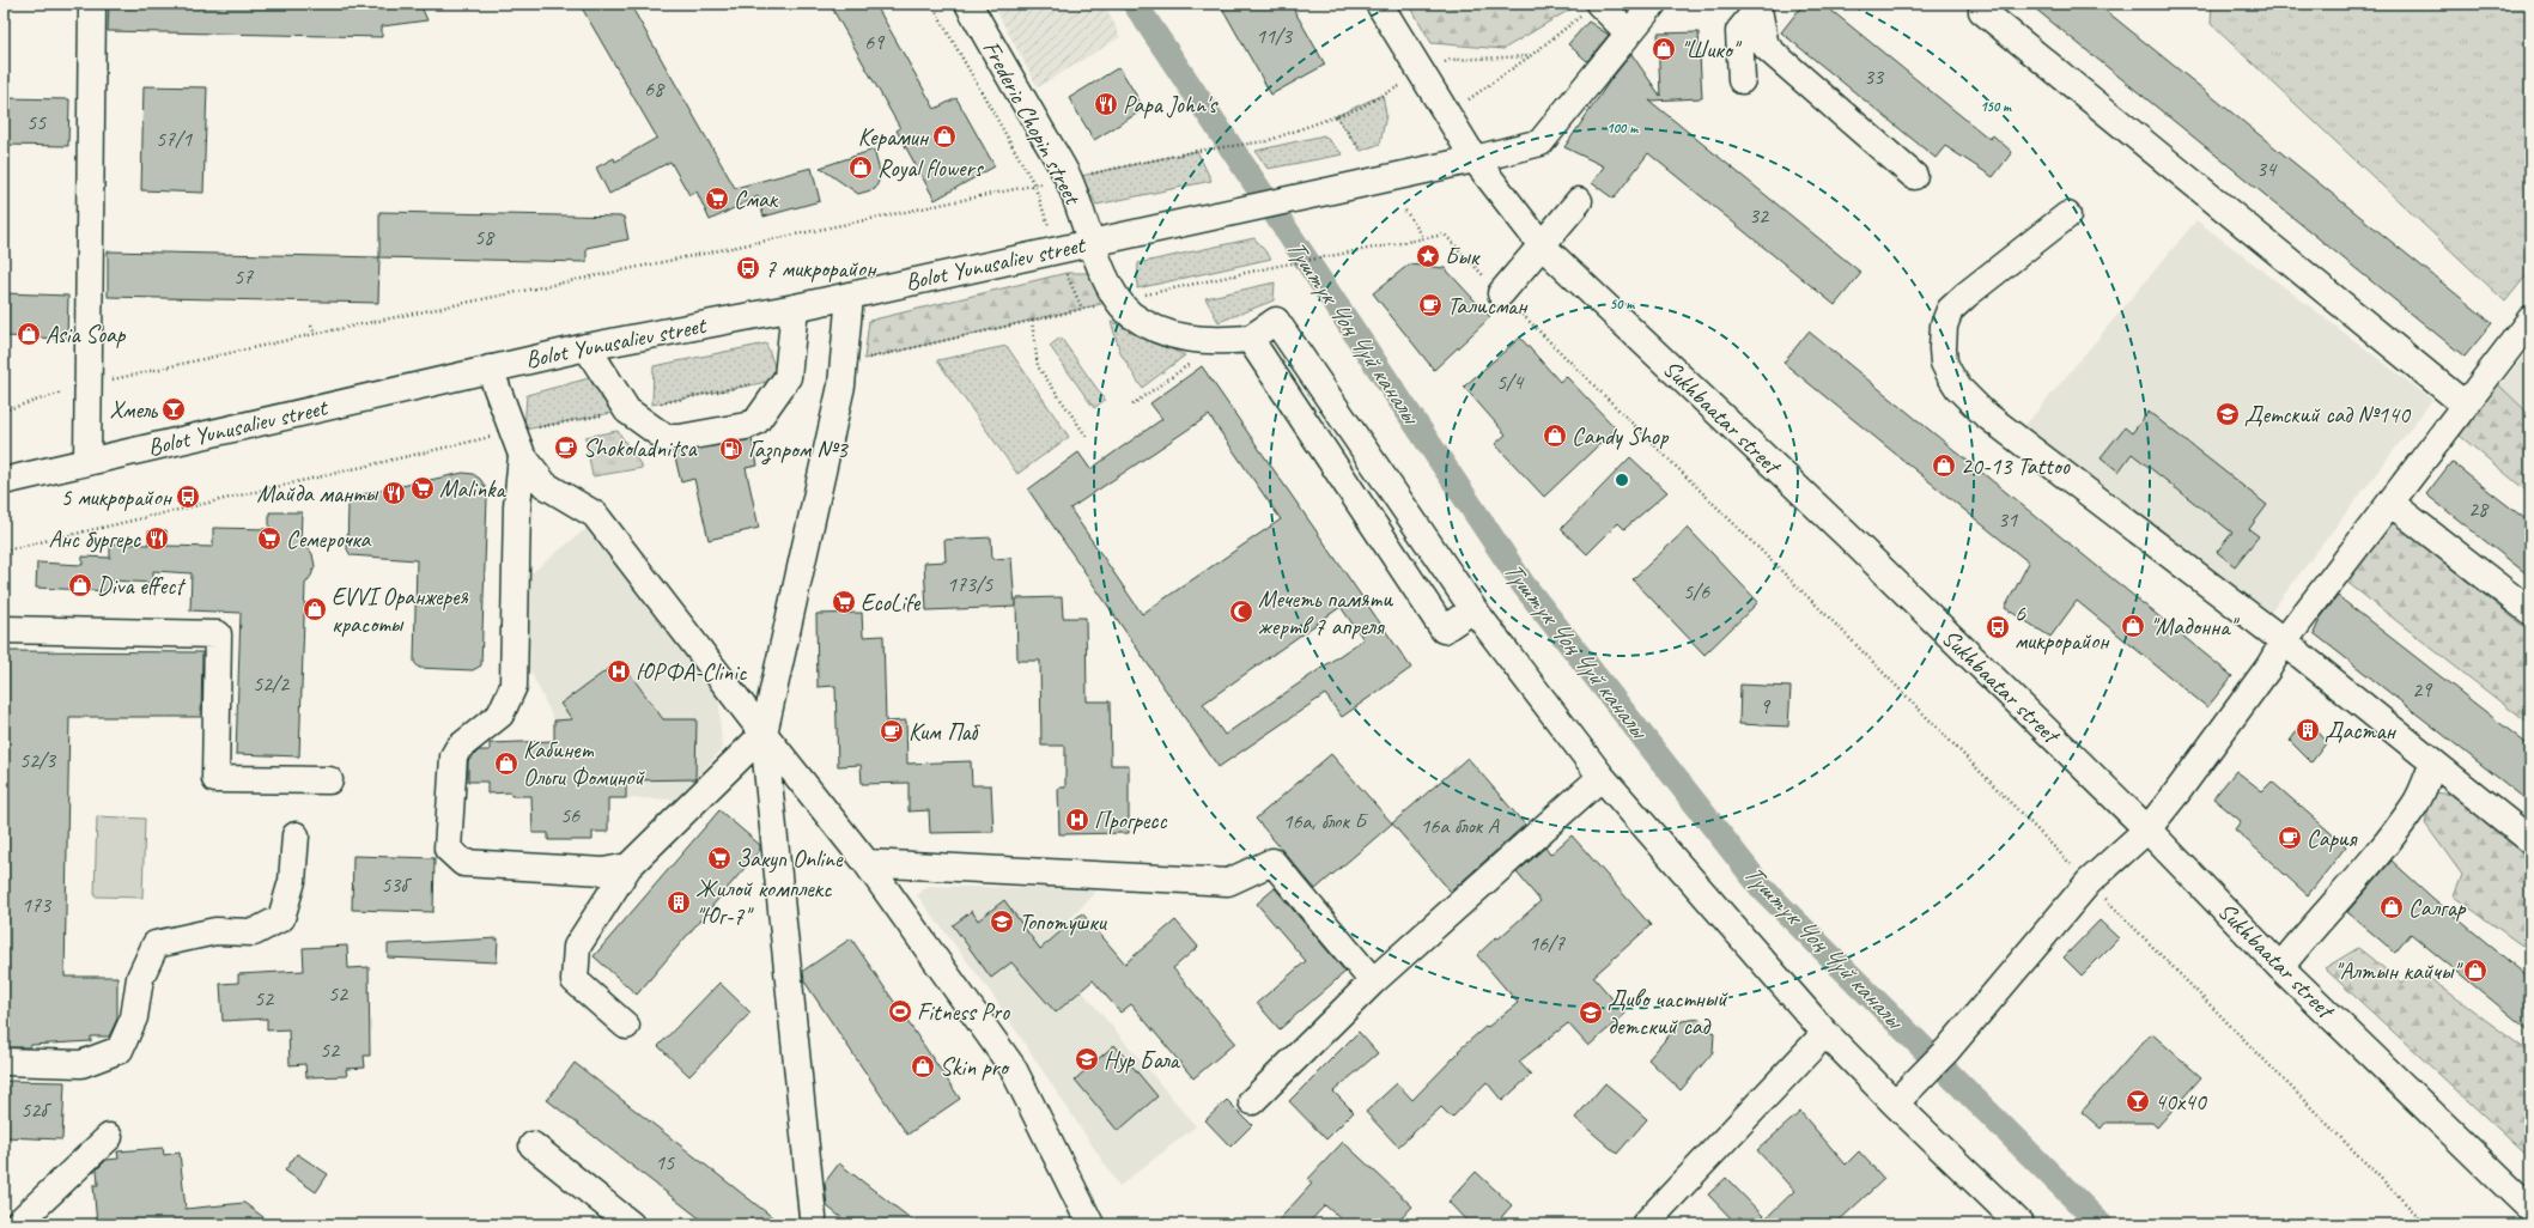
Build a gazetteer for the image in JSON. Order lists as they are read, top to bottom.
{
  "streets": {
    "main road": ["Frederic Chopin street", "Bolot Yunusaliev street", "Sukhbaatar street"]
  },
  "crossings": [
    ["Frederic Chopin street", "Bolot Yunusaliev street"],
    ["Bolot Yunusaliev street", "Sukhbaatar street"]
  ],
  "water": ["Түштүк Чоң Чүй каналы"],
  "places": {
    "shop": [
      "\"Шико\"",
      "Керамин",
      "Royal flowers",
      "Asia Soap",
      "Candy Shop",
      "20-13 Tattoo",
      "Diva effect",
      "EVVI Оранжерея красоты",
      "\"Мадонна\"",
      "Кабинет Ольги Фоминой",
      "Салгар",
      "\"Алтын кайчы\"",
      "Skin pro"
    ],
    "restaurant": ["Papa John's", "Майда манты", "Анс бургерс"],
    "supermarket": [
      "Смак",
      "Malinka",
      "Семерочка",
      "EcoLife",
      "Закуп Online"
    ],
    "place": ["Бык"],
    "bus stop": ["7 микрорайон", "5 микрорайон", "6 микрорайон"],
    "cafe": [
      "Талисман",
      "Shokoladnitsa",
      "Ким Паб",
      "Сария"
    ],
    "bar": ["Хмель", "40x40"],
    "school or university": [
      "Детский сад №140",
      "Топотушки",
      "Диво частный детский сад",
      "Нур Бала"
    ],
    "fuel station": ["Газпром №3"],
    "mosque": ["Мечеть памяти жертв 7 апреля"],
    "hospital": ["ЮРФА-Clinic", "Прогресс"],
    "building": ["Дастан", "Жилой комплекс \"Юг-7\""],
    "sports": ["Fitness Pro"]
  },
  "house_numbers": [
    "11/3",
    "69",
    "33",
    "68",
    "55",
    "57/1",
    "34",
    "32",
    "58",
    "57",
    "5/4",
    "28",
    "31",
    "173/5",
    "5/6",
    "52/2",
    "29",
    "9",
    "52/3",
    "56",
    "16а, блок Б",
    "16а блок А",
    "53б",
    "173",
    "16/7",
    "52",
    "52",
    "52",
    "52б",
    "15"
  ],
  "rings": ["150 m", "100 m", "50 m"]
}
